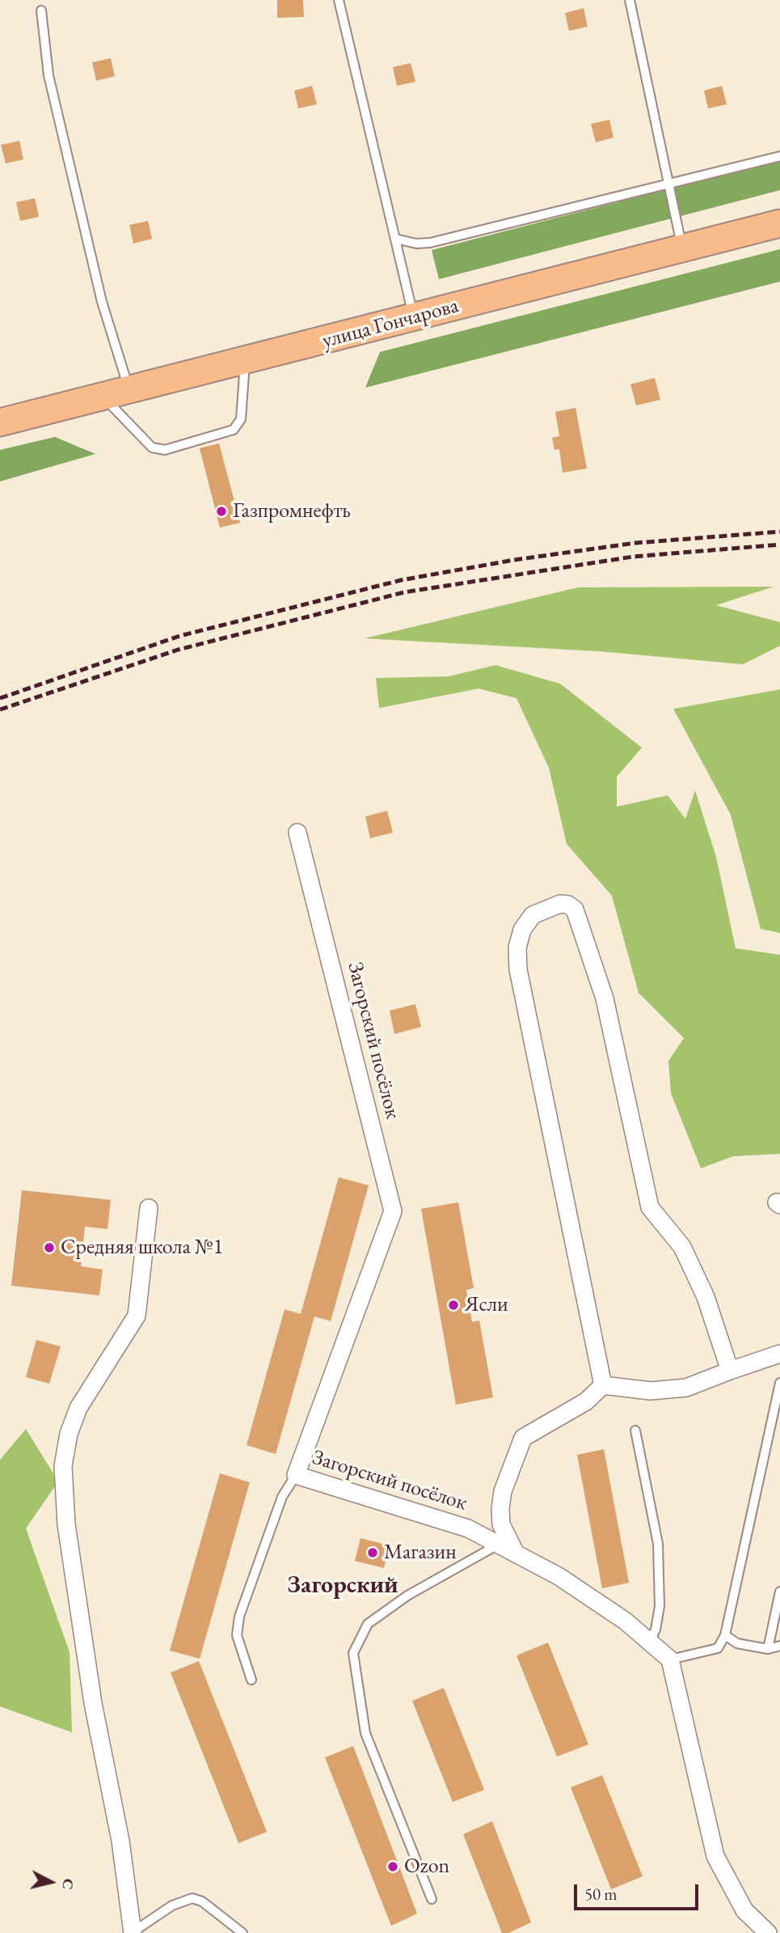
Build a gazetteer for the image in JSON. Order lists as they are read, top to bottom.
{
  "streets": {
    "main road": ["улица Гончарова"],
    "street": ["Загорский посёлок"]
  },
  "districts": ["Загорский"],
  "places": [
    "Газпромнефть",
    "Средняя школа №1",
    "Ясли",
    "Магазин",
    "Ozon"
  ],
  "scale_bar": "50 m",
  "north": "right"
}
